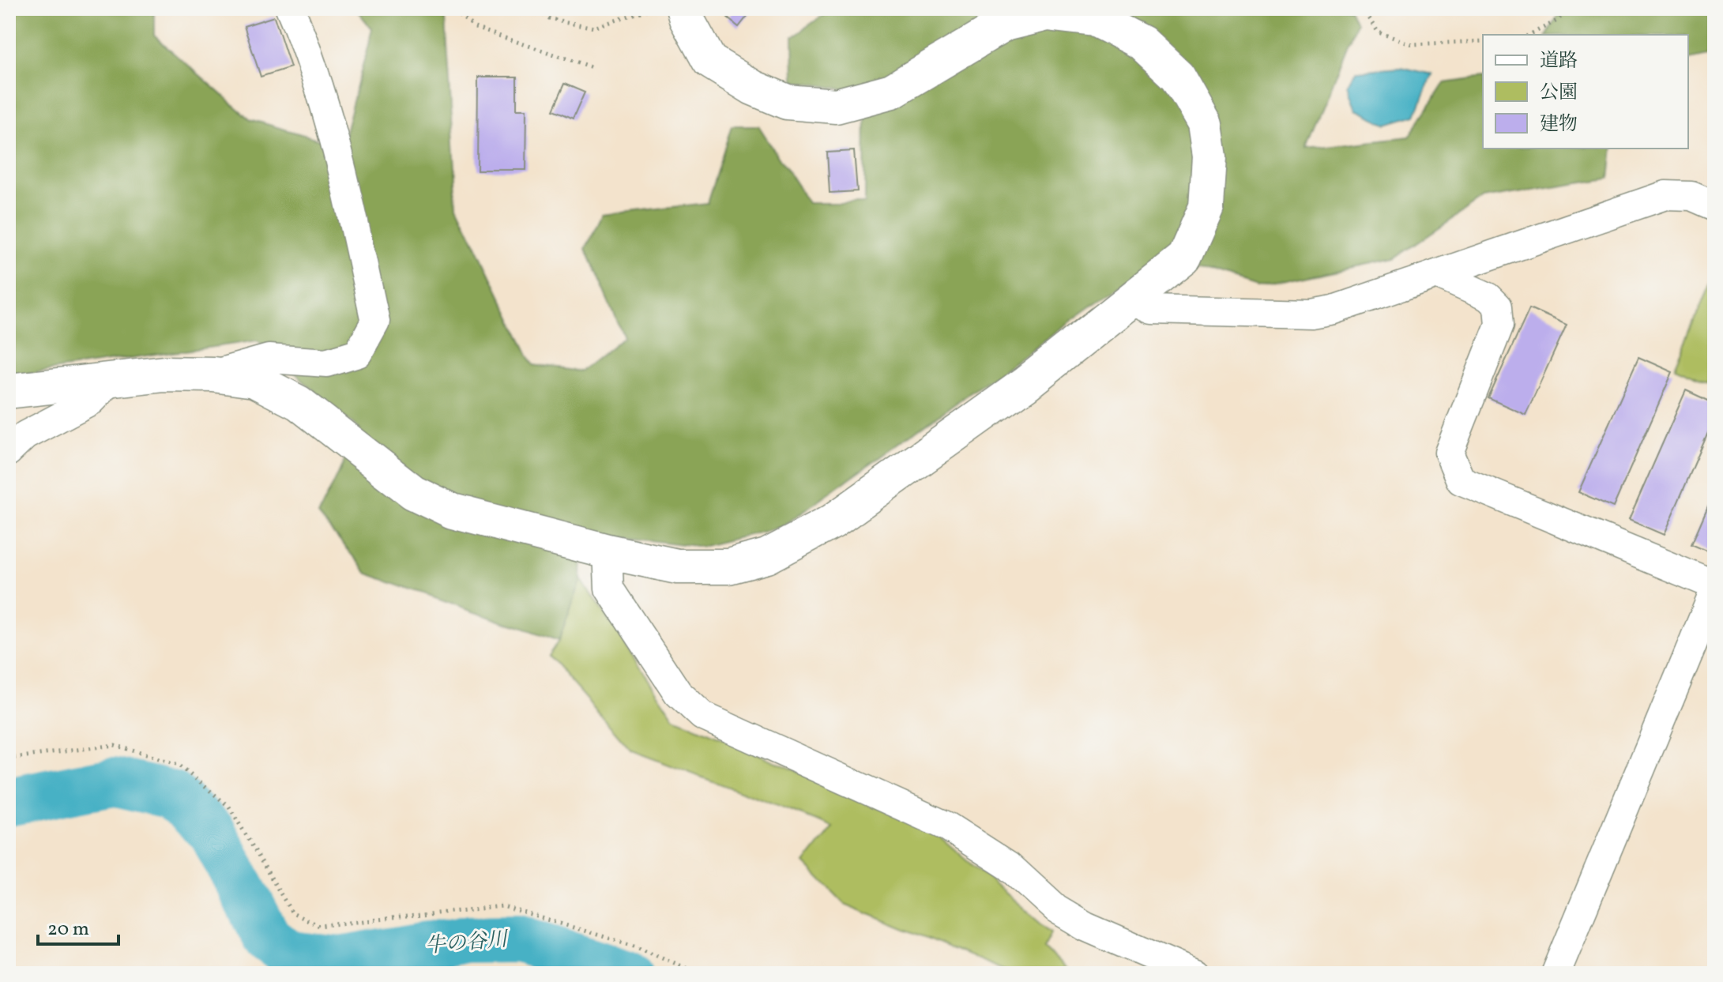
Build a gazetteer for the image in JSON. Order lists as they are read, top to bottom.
{
  "water": ["牛の谷川"],
  "legend": ["道路", "公園", "建物"],
  "scale_bar": "20 m"
}
